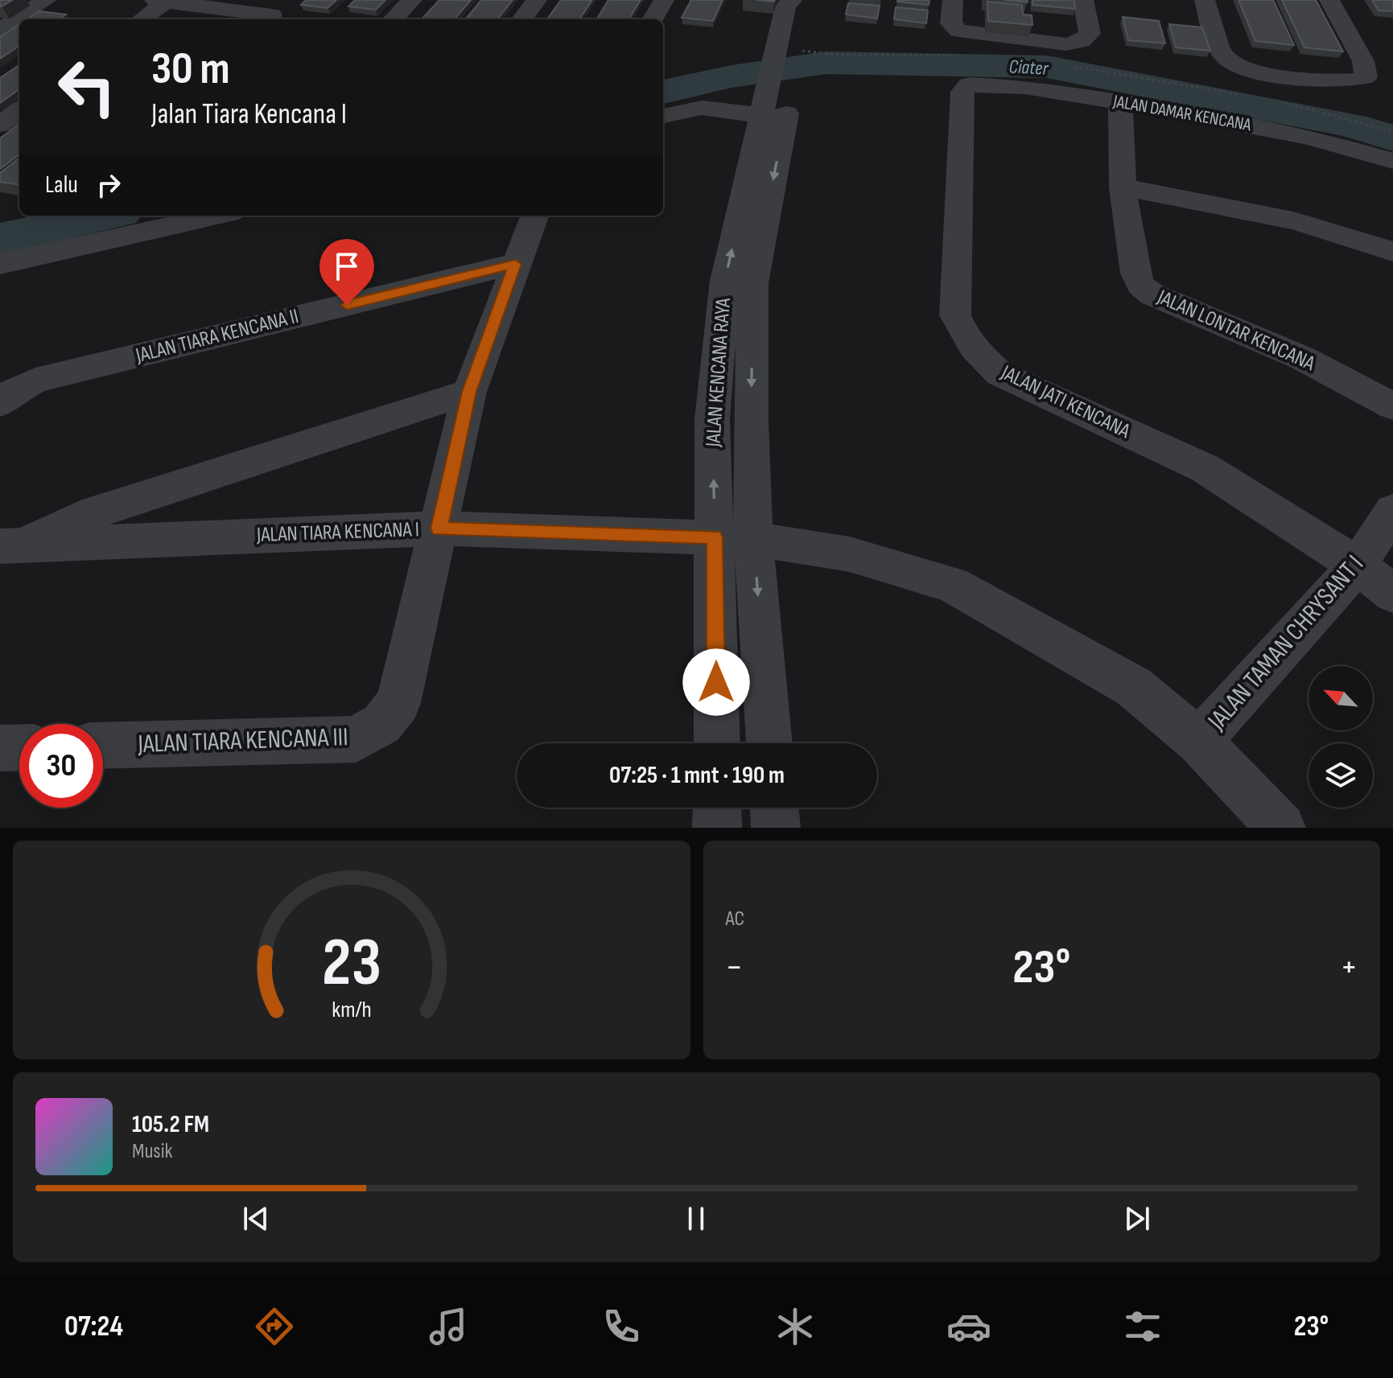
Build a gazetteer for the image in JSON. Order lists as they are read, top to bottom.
{
  "streets": {
    "street": [
      "JALAN DAMAR KENCANA",
      "JALAN LONTAR KENCANA",
      "JALAN TIARA KENCANA II",
      "JALAN KENCANA RAYA",
      "JALAN JATI KENCANA",
      "JALAN TIARA KENCANA I",
      "JALAN TAMAN CHRYSANT I",
      "JALAN TIARA KENCANA III"
    ]
  },
  "crossings": [
    ["JALAN DAMAR KENCANA", "JALAN LONTAR KENCANA"],
    ["JALAN DAMAR KENCANA", "JALAN JATI KENCANA"],
    ["JALAN TIARA KENCANA II", "JALAN TIARA KENCANA III"],
    ["JALAN KENCANA RAYA", "JALAN TIARA KENCANA I"],
    ["JALAN JATI KENCANA", "JALAN TAMAN CHRYSANT I"],
    ["JALAN TIARA KENCANA I", "JALAN TAMAN CHRYSANT I"],
    ["JALAN TIARA KENCANA I", "JALAN TIARA KENCANA III"]
  ],
  "water": ["Ciater"],
  "north": "top left",
  "page": {
    "turn": ["30 m", "Jalan Tiara Kencana I"],
    "then": "Lalu",
    "limit": "30",
    "trip": "07:25 · 1 mnt · 190 m",
    "tile": "AC",
    "heat": ["−", "23°", "+"],
    "song": ["105.2 FM", "Musik"],
    "tabs": ["07:24", "23°"],
    "gauge": ["23", "km/h"]
  }
}
